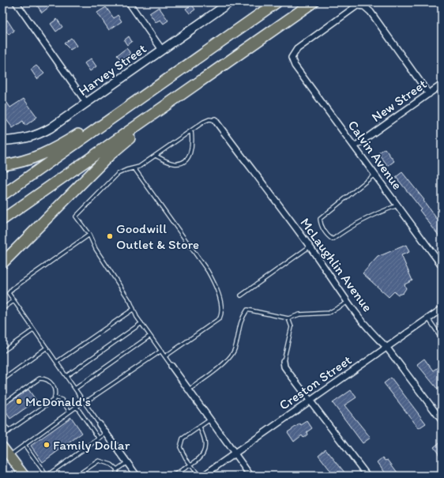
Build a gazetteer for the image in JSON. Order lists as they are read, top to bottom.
{
  "streets": {
    "street": [
      "Harvey Street",
      "New Street",
      "Calvin Avenue",
      "McLaughlin Avenue",
      "Creston Street"
    ]
  },
  "crossings": [
    ["New Street", "Calvin Avenue"],
    ["McLaughlin Avenue", "Creston Street"]
  ],
  "places": ["Goodwill Outlet & Store", "McDonald's", "Family Dollar"]
}
